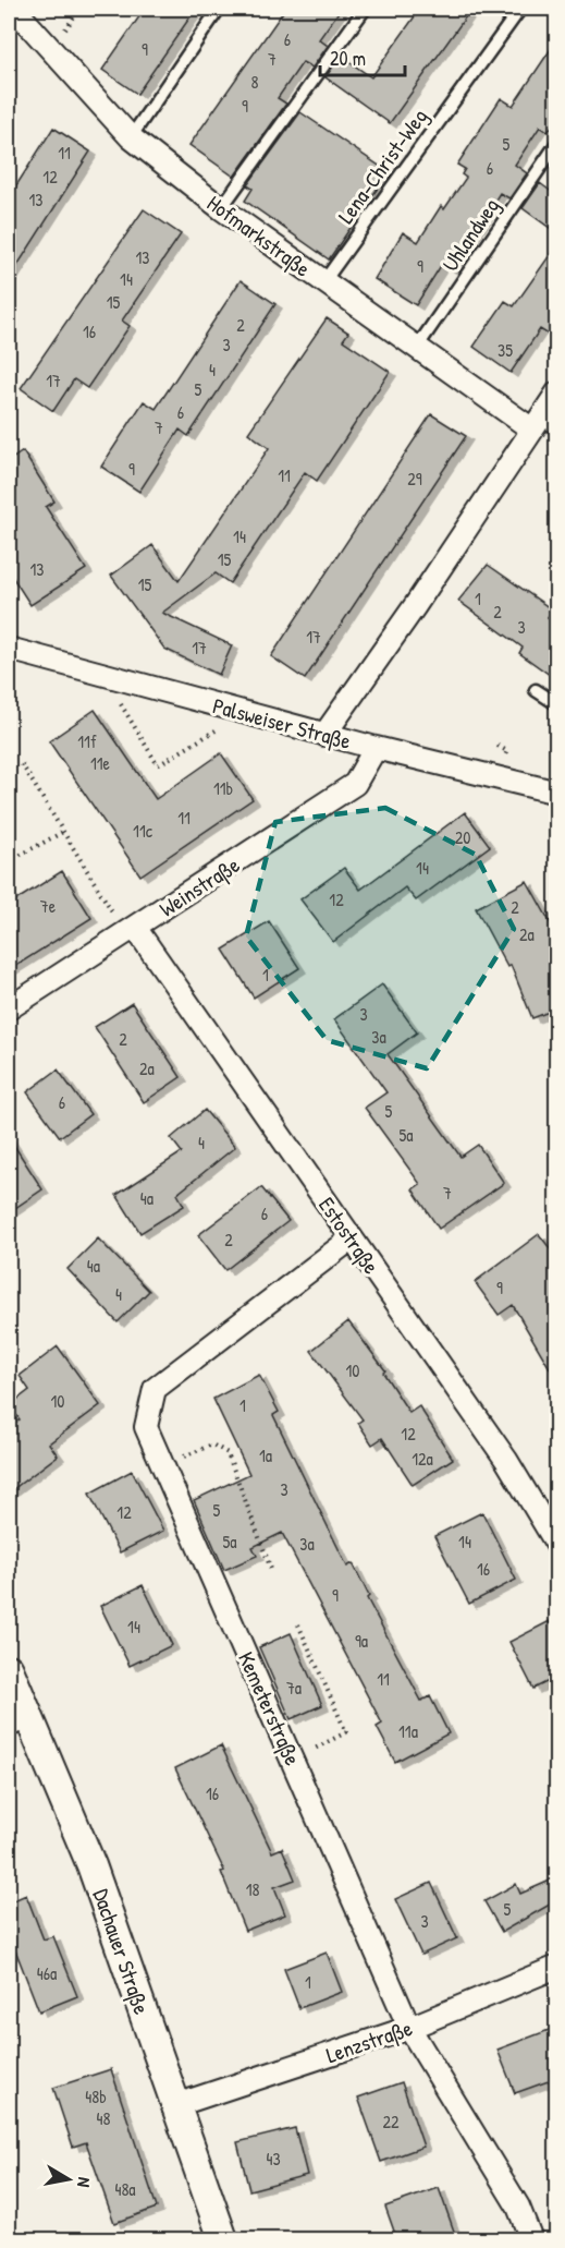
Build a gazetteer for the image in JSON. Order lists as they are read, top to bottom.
{
  "streets": {
    "street": [
      "Hofmarkstraße",
      "Palsweiser Straße",
      "Weinstraße",
      "Estostraße",
      "Kemeterstraße",
      "Dachauer Straße",
      "Lenzstraße"
    ],
    "lane": ["Lena-Christ-Weg", "Uhlandweg"]
  },
  "crossings": [
    ["Lena-Christ-Weg", "Hofmarkstraße"],
    ["Uhlandweg", "Hofmarkstraße"],
    ["Palsweiser Straße", "Weinstraße"],
    ["Weinstraße", "Estostraße"],
    ["Estostraße", "Kemeterstraße"],
    ["Kemeterstraße", "Lenzstraße"],
    ["Dachauer Straße", "Lenzstraße"]
  ],
  "house_numbers": [
    "6",
    "9",
    "7",
    "8",
    "9",
    "5",
    "11",
    "6",
    "12",
    "13",
    "13",
    "9",
    "14",
    "15",
    "2",
    "16",
    "3",
    "35",
    "4",
    "17",
    "5",
    "6",
    "7",
    "9",
    "11",
    "29",
    "14",
    "15",
    "13",
    "15",
    "1",
    "2",
    "3",
    "17",
    "17",
    "11f",
    "11e",
    "11b",
    "11",
    "11c",
    "20",
    "14",
    "12",
    "7e",
    "2",
    "2a",
    "1",
    "3",
    "3a",
    "2",
    "2a",
    "6",
    "5",
    "5a",
    "4",
    "7",
    "4a",
    "6",
    "2",
    "4a",
    "9",
    "4",
    "10",
    "10",
    "1",
    "12",
    "1a",
    "12a",
    "3",
    "5",
    "12",
    "5a",
    "14",
    "3a",
    "16",
    "9",
    "14",
    "9a",
    "11",
    "7a",
    "11a",
    "16",
    "18",
    "5",
    "3",
    "46a",
    "1",
    "48b",
    "48",
    "22",
    "43",
    "48a"
  ],
  "scale_bar": "20 m",
  "north": "right"
}
